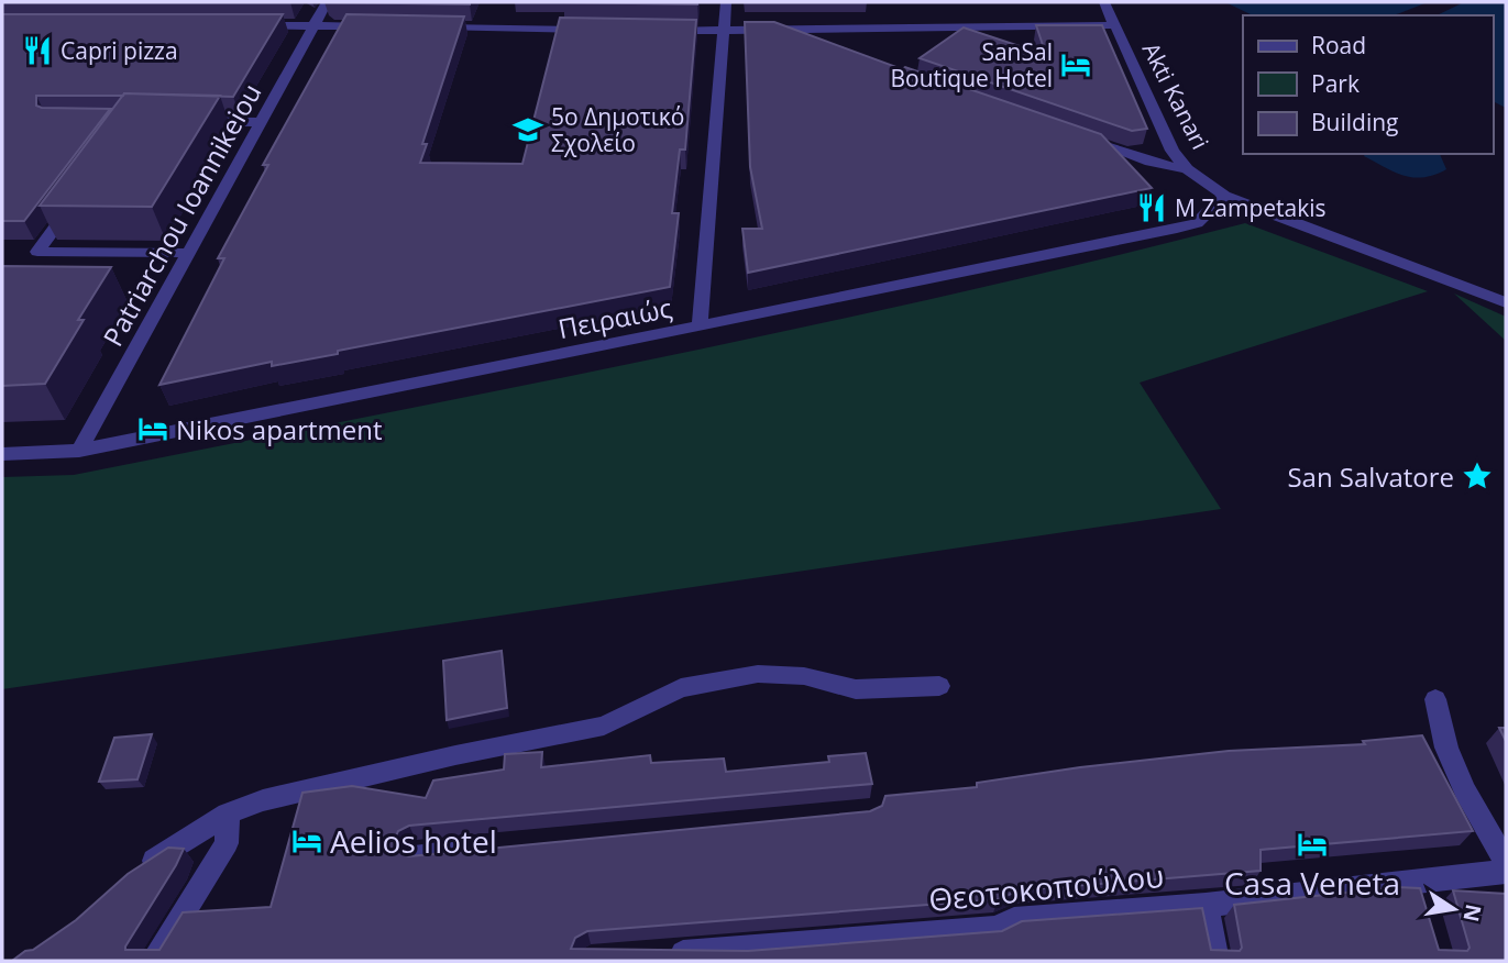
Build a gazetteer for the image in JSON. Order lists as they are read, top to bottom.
{
  "streets": {
    "street": [
      "Akti Kanari",
      "Patriarchou Ioannikeiou",
      "Πειραιώς",
      "Θεοτοκοπούλου"
    ]
  },
  "crossings": [
    ["Akti Kanari", "Πειραιώς"],
    ["Patriarchou Ioannikeiou", "Πειραιώς"]
  ],
  "places": {
    "restaurant": ["Capri pizza", "M Zampetakis"],
    "hotel": [
      "SanSal Boutique Hotel",
      "Nikos apartment",
      "Aelios hotel",
      "Casa Veneta"
    ],
    "school or university": ["5ο Δημοτικό Σχολείο"],
    "place": ["San Salvatore"]
  },
  "legend": ["Road", "Park", "Building"],
  "north": "right"
}
